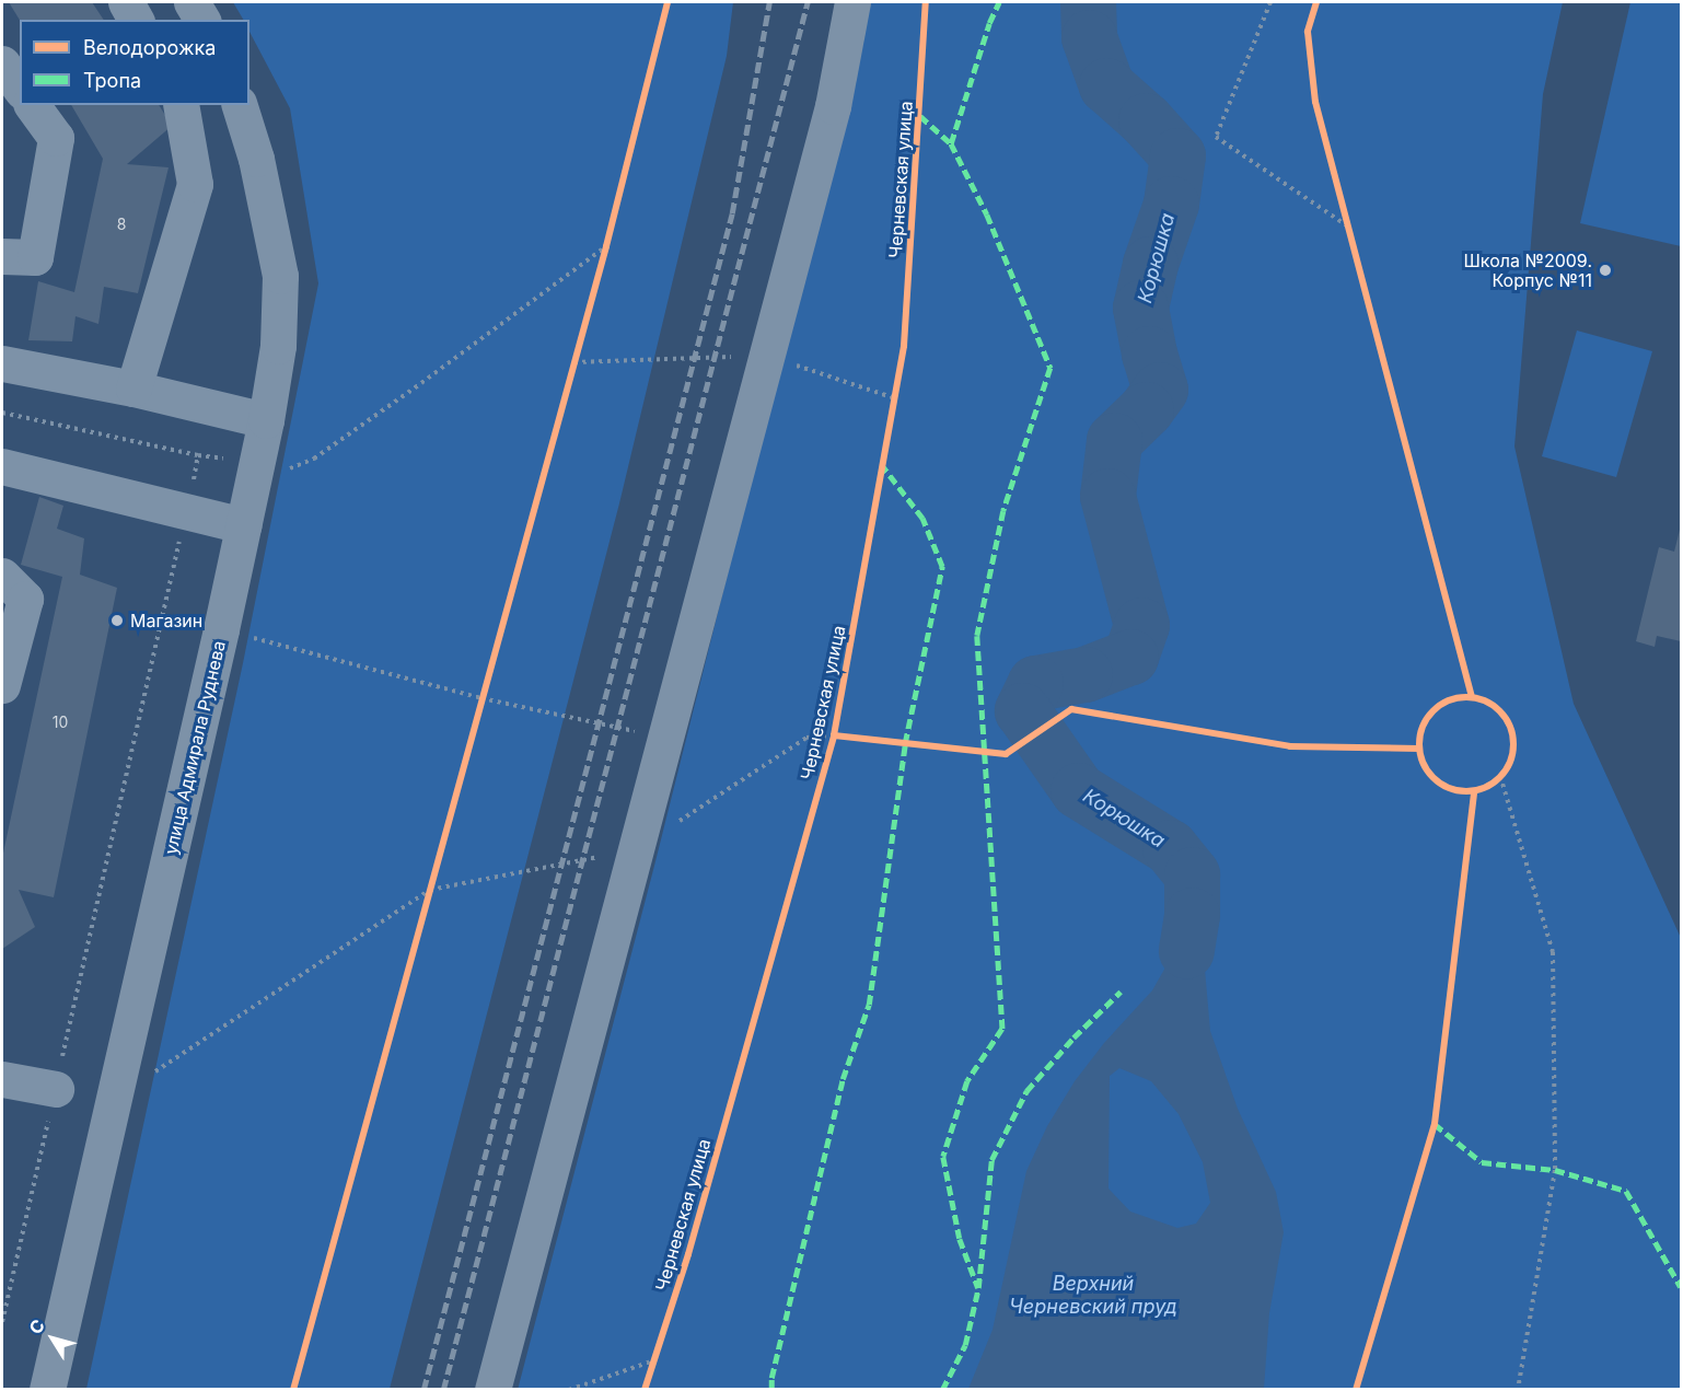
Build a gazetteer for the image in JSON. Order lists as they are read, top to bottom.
{
  "streets": {
    "street": ["улица Адмирала Руднева"],
    "cycle path": ["Черневская улица"]
  },
  "water": ["Корюшка", "Верхний Черневский пруд"],
  "places": ["Школа №2009. Корпус №11", "Магазин"],
  "house_numbers": ["8", "10"],
  "legend": ["Велодорожка", "Тропа"],
  "north": "top left"
}
